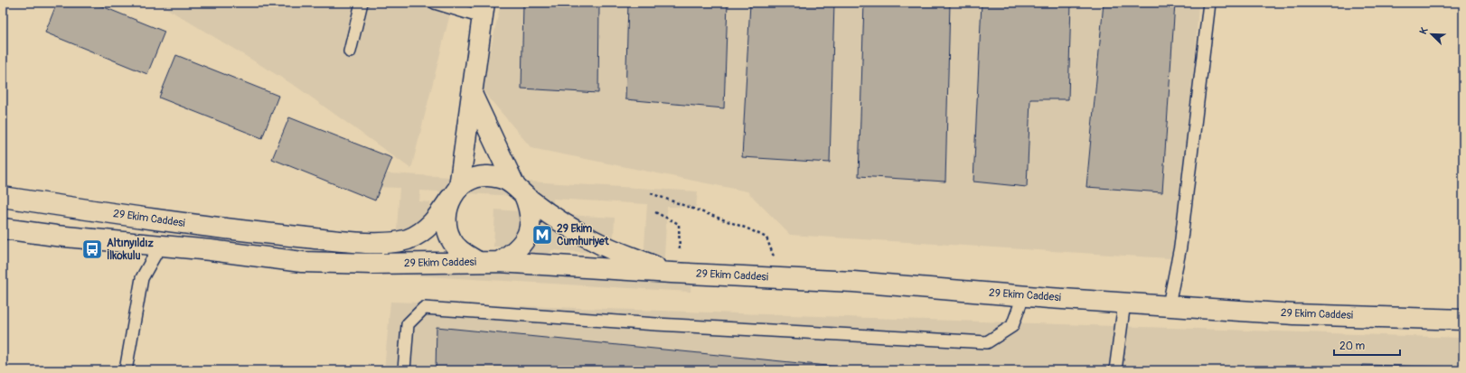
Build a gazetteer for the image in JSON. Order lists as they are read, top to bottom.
{
  "streets": {
    "main road": ["29 Ekim Caddesi"]
  },
  "places": {
    "metro station": ["29 Ekim Cumhuriyet"],
    "bus stop": ["Altınyıldız İlkokulu"]
  },
  "scale_bar": "20 m",
  "north": "top left"
}
